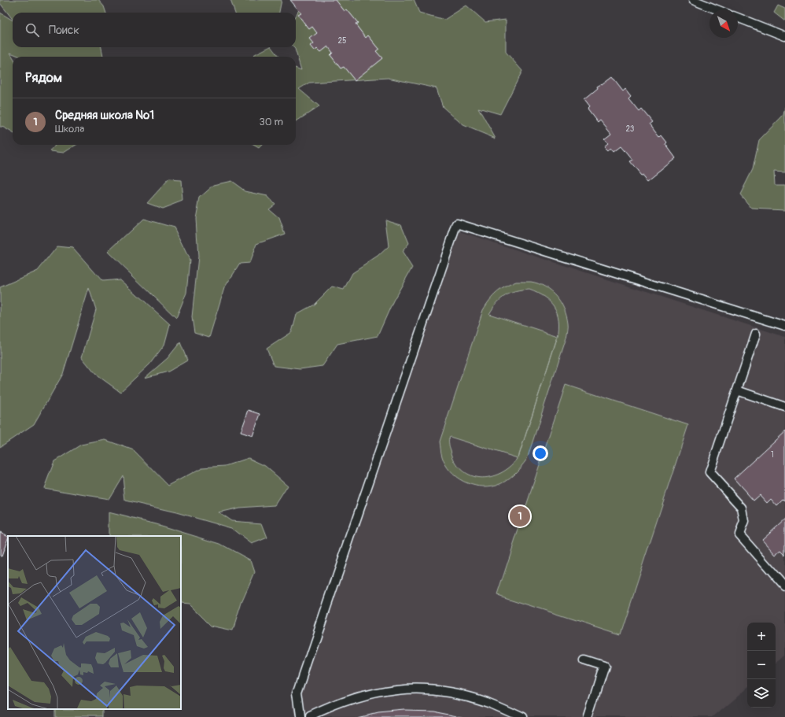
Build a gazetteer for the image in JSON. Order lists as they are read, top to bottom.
{
  "house_numbers": ["25", "23", "1"],
  "north": "bottom right",
  "page": {
    "search": "Поиск",
    "heading": "Рядом",
    "list": [
      {
        "mark": "1",
        "name": "Средняя школа №1",
        "note": "Школа",
        "value": "30 m"
      }
    ],
    "pins": "1",
    "map_buttons": ["+", "−"]
  }
}
